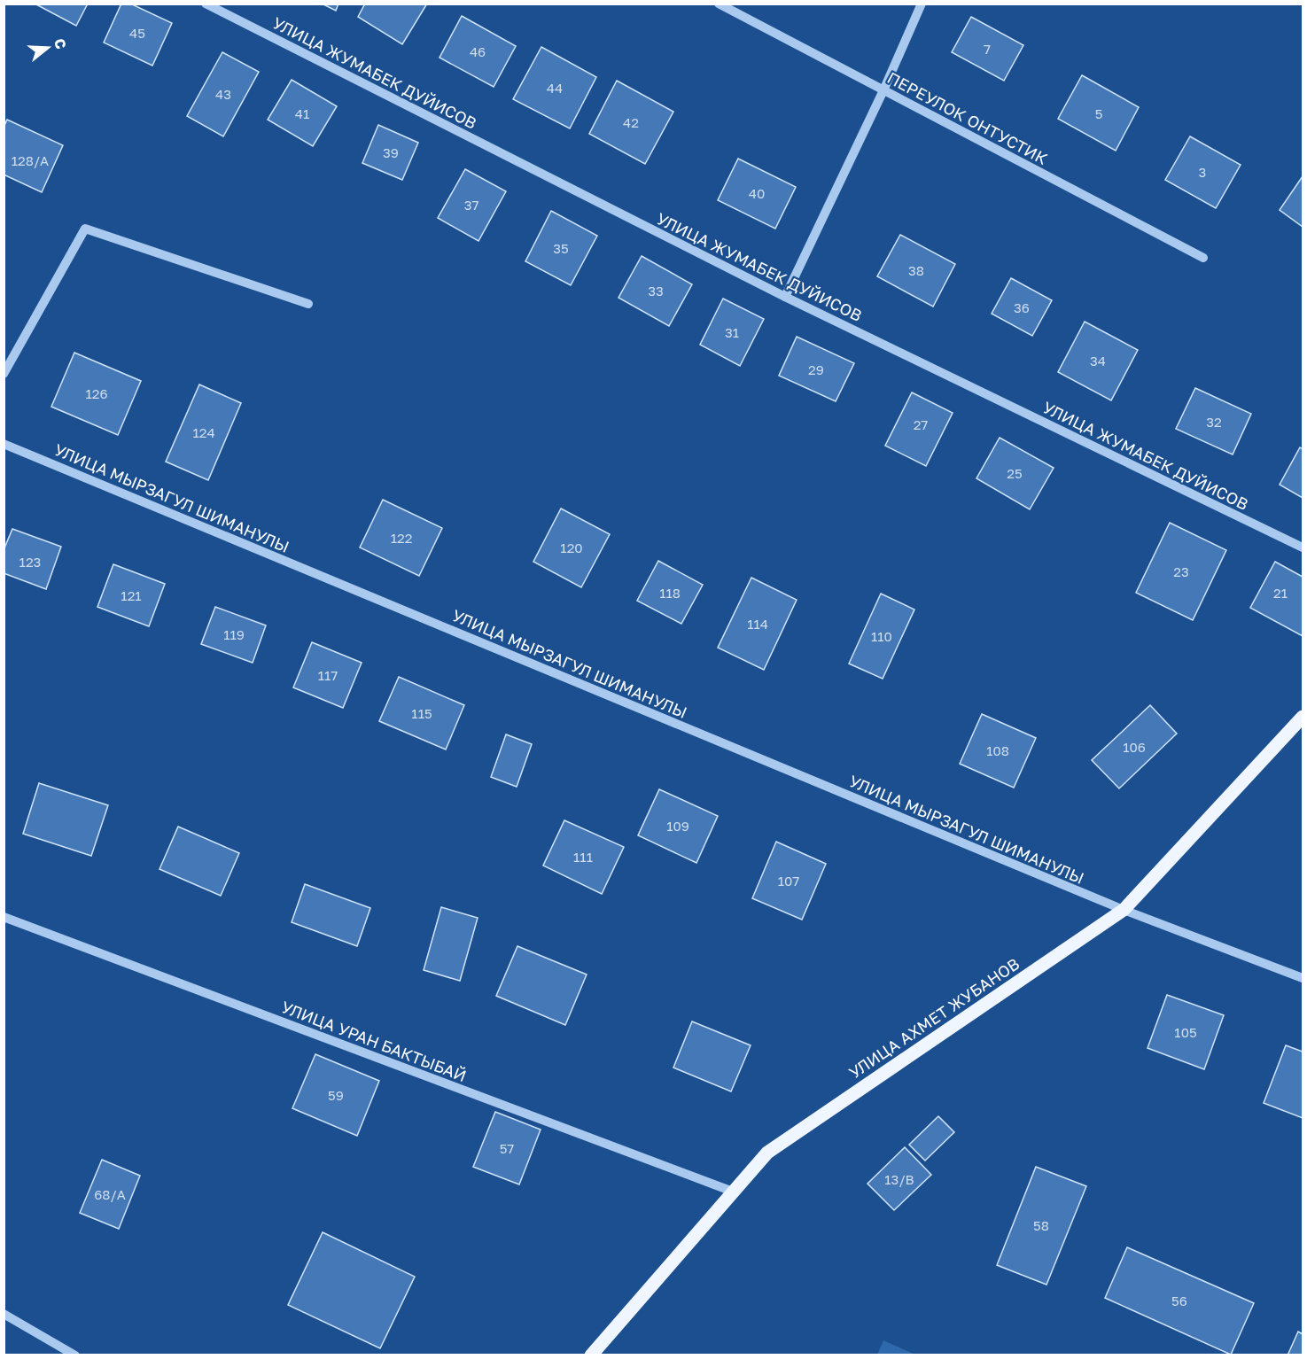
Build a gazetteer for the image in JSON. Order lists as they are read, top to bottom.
{
  "streets": {
    "main road": ["УЛИЦА АХМЕТ ЖУБАНОВ"],
    "street": [
      "УЛИЦА ЖУМАБЕК ДУЙИСОВ",
      "ПЕРЕУЛОК ОНТУСТИК",
      "УЛИЦА МЫРЗАГУЛ ШИМАНУЛЫ",
      "УЛИЦА УРАН БАКТЫБАЙ"
    ]
  },
  "crossings": [
    ["УЛИЦА МЫРЗАГУЛ ШИМАНУЛЫ", "УЛИЦА АХМЕТ ЖУБАНОВ"],
    ["УЛИЦА АХМЕТ ЖУБАНОВ", "УЛИЦА УРАН БАКТЫБАЙ"]
  ],
  "house_numbers": [
    "45",
    "7",
    "46",
    "44",
    "43",
    "41",
    "5",
    "42",
    "39",
    "128/А",
    "3",
    "40",
    "37",
    "35",
    "38",
    "33",
    "36",
    "31",
    "34",
    "29",
    "126",
    "32",
    "27",
    "124",
    "25",
    "122",
    "120",
    "123",
    "23",
    "118",
    "21",
    "121",
    "114",
    "119",
    "110",
    "117",
    "115",
    "106",
    "108",
    "109",
    "111",
    "107",
    "105",
    "59",
    "57",
    "13/В",
    "68/А",
    "58",
    "56"
  ],
  "north": "right"
}
